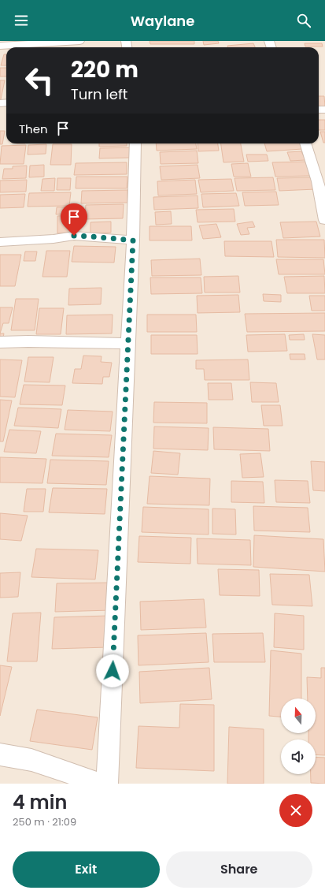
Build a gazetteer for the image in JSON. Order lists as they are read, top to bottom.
{
  "north": "top",
  "page": {
    "header": "Waylane",
    "turn": ["220 m", "Turn left"],
    "then": "Then",
    "heading": ["4 min", "250 m · 21:09"],
    "buttons": ["Exit", "Share"]
  }
}
